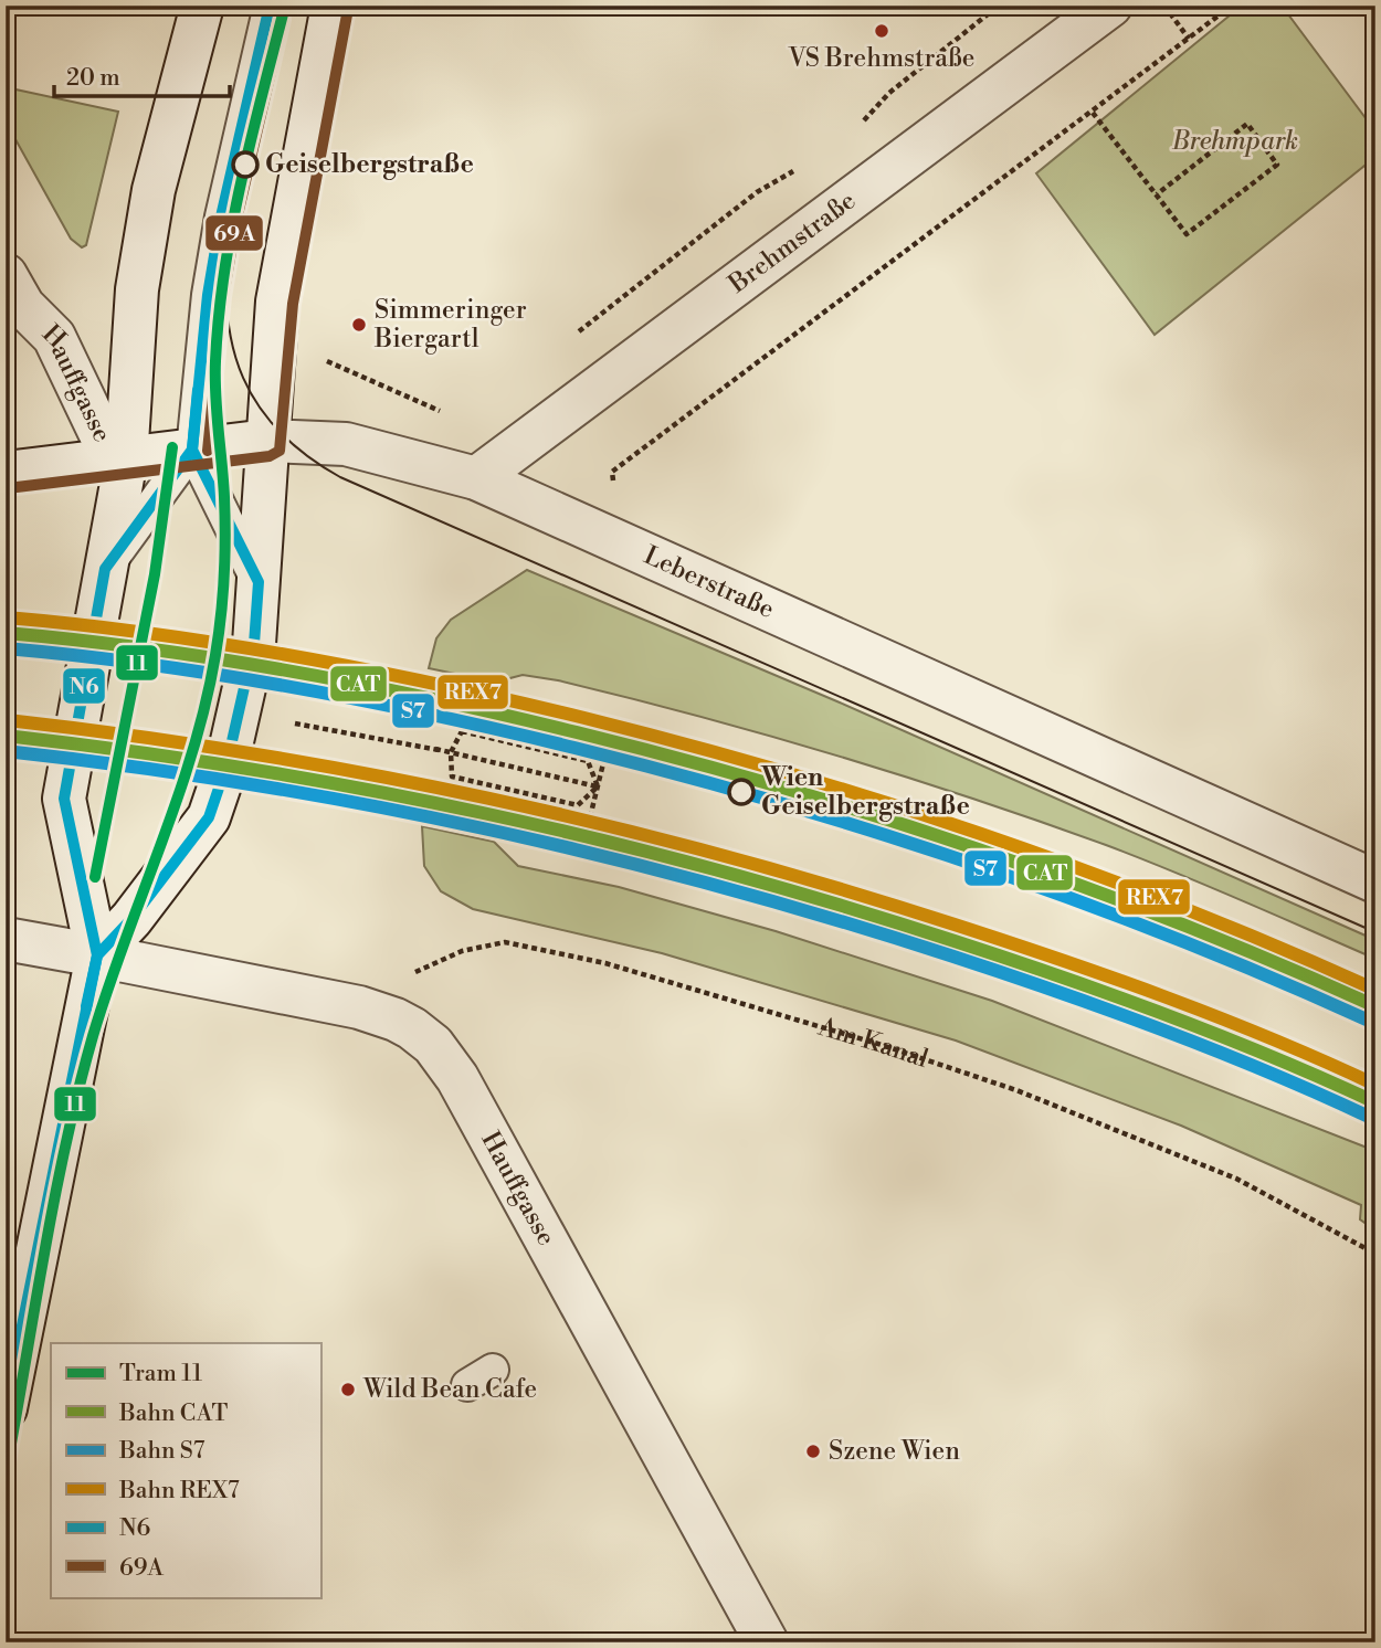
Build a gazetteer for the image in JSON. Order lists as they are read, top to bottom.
{
  "streets": {
    "street": ["Brehmstraße", "Hauffgasse", "Leberstraße"],
    "path": ["Am Kanal"]
  },
  "crossings": [
    ["Brehmstraße", "Leberstraße"],
    ["Hauffgasse", "Leberstraße"],
    ["Hauffgasse", "Am Kanal"]
  ],
  "parks": ["Brehmpark"],
  "places": [
    "VS Brehmstraße",
    "Geiselbergstraße",
    "Simmeringer Biergartl",
    "Wien Geiselbergstraße",
    "Wild Bean Cafe",
    "Szene Wien"
  ],
  "lines": [
    "tram line 11",
    "transit line N6",
    "transit line 69A",
    "rail line REX7",
    "rail line CAT",
    "rail line S7"
  ],
  "legend": [
    "Tram 11",
    "Bahn CAT",
    "Bahn S7",
    "Bahn REX7",
    "N6",
    "69A"
  ],
  "scale_bar": "20 m"
}
